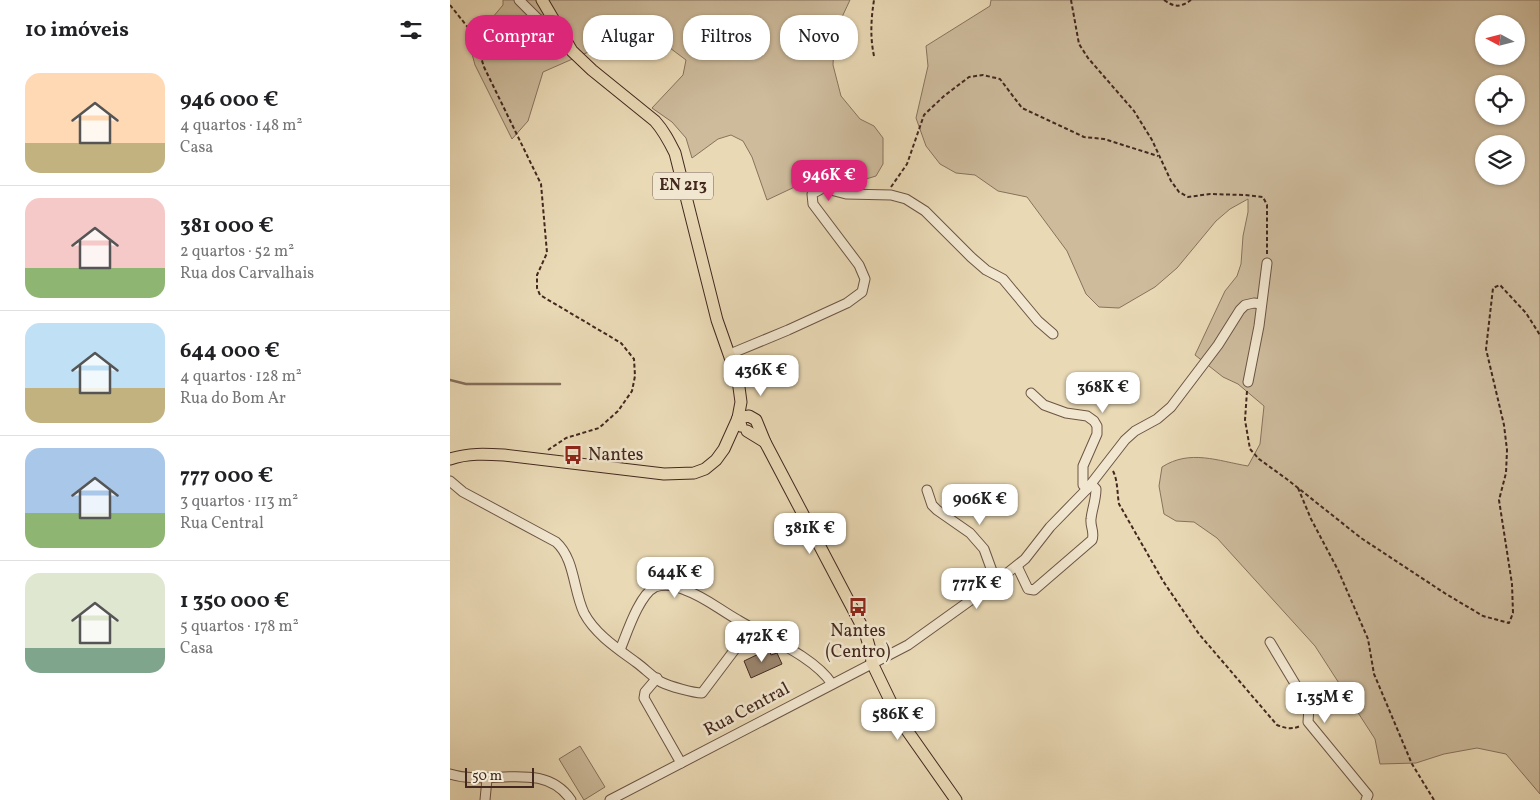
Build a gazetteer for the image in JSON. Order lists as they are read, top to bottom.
{
  "streets": {
    "main road": ["EN 213"],
    "street": ["Rua Central"]
  },
  "places": {
    "bus stop": ["Nantes", "Nantes (Centro)"]
  },
  "scale_bar": "50 m",
  "north": "left",
  "page": {
    "heading": "10 imóveis",
    "chip": [
      "Comprar",
      "Alugar",
      "Filtros",
      "Novo"
    ],
    "list": [
      {
        "name": "946 000 €",
        "note": "4 quartos · 148 m² · Casa"
      },
      {
        "name": "381 000 €",
        "note": "2 quartos · 52 m² · Rua dos Carvalhais"
      },
      {
        "name": "644 000 €",
        "note": "4 quartos · 128 m² · Rua do Bom Ar"
      },
      {
        "name": "777 000 €",
        "note": "3 quartos · 113 m² · Rua Central"
      },
      {
        "name": "1 350 000 €",
        "note": "5 quartos · 178 m² · Casa"
      }
    ],
    "price": [
      "946K €",
      "436K €",
      "368K €",
      "906K €",
      "381K €",
      "644K €",
      "777K €",
      "472K €",
      "1.35M €",
      "586K €"
    ],
    "scale": "50 m"
  }
}
